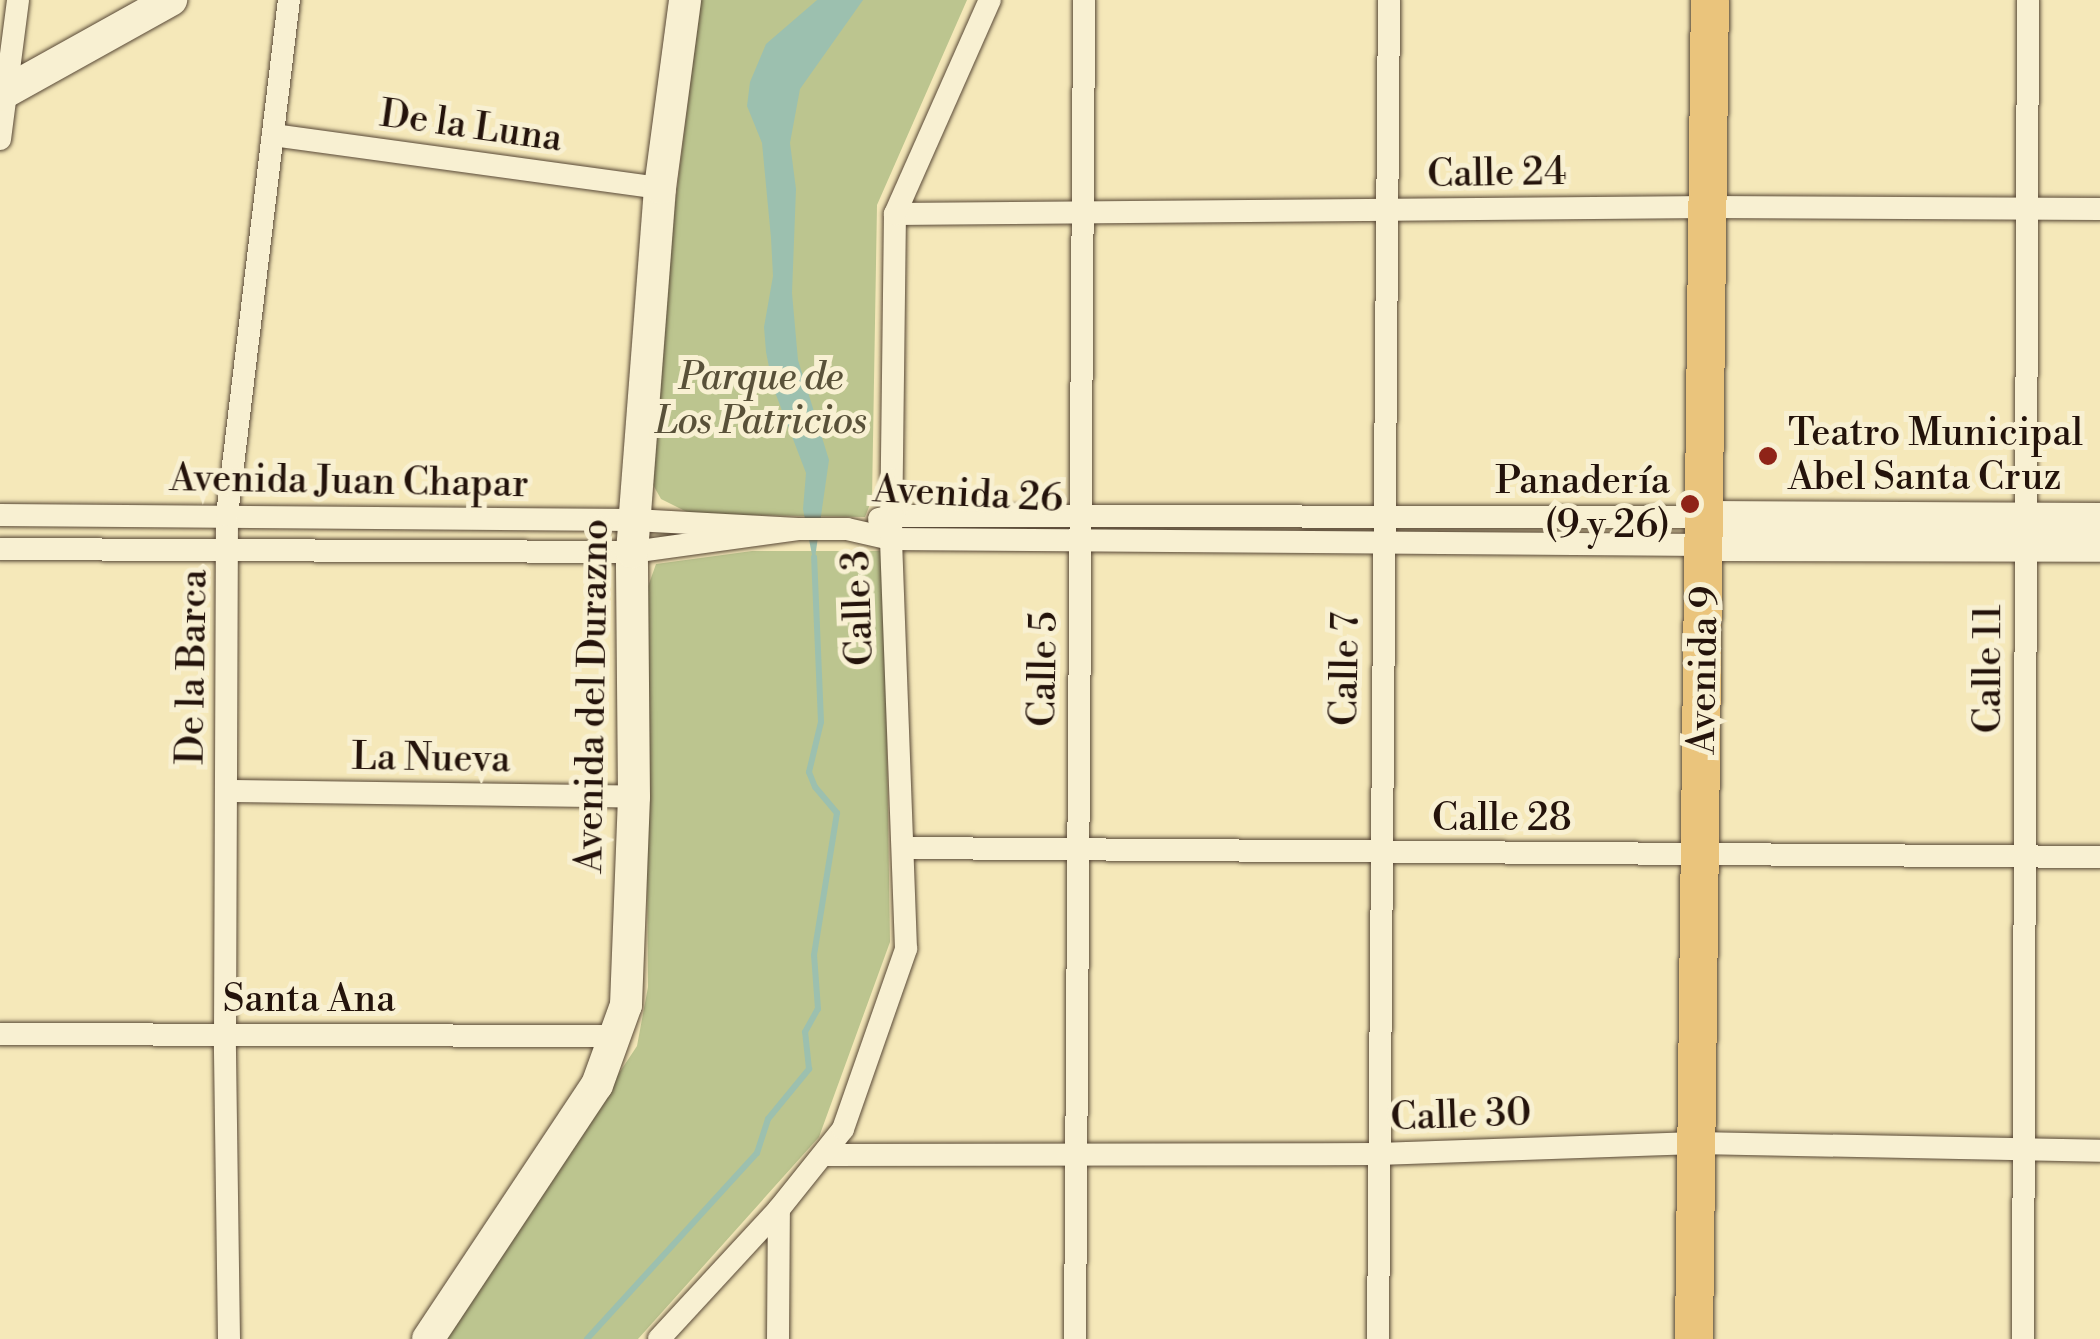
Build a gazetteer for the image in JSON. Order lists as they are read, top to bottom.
{
  "streets": {
    "main road": ["Avenida 26", "Avenida 9", "Avenida del Durazno"],
    "street": [
      "De la Luna",
      "Calle 24",
      "Avenida Juan Chapar",
      "Calle 3",
      "De la Barca",
      "Calle 5",
      "Calle 7",
      "Calle 11",
      "La Nueva",
      "Calle 28",
      "Santa Ana",
      "Calle 30"
    ]
  },
  "crossings": [
    ["De la Luna", "De la Barca"],
    ["De la Luna", "Avenida del Durazno"],
    ["Calle 24", "Calle 3"],
    ["Calle 24", "Calle 5"],
    ["Calle 24", "Calle 7"],
    ["Calle 24", "Calle 11"],
    ["Calle 24", "Avenida 9"],
    ["Avenida Juan Chapar", "Avenida 26"],
    ["Avenida Juan Chapar", "De la Barca"],
    ["Avenida Juan Chapar", "Avenida del Durazno"],
    ["Avenida 26", "Calle 3"],
    ["Avenida 26", "Calle 5"],
    ["Avenida 26", "Calle 7"],
    ["Avenida 26", "Calle 11"],
    ["Avenida 26", "Avenida 9"],
    ["Calle 3", "Calle 28"],
    ["Calle 3", "Calle 30"],
    ["De la Barca", "La Nueva"],
    ["De la Barca", "Santa Ana"],
    ["Calle 5", "Calle 28"],
    ["Calle 5", "Calle 30"],
    ["Calle 7", "Calle 28"],
    ["Calle 7", "Calle 30"],
    ["Calle 11", "Calle 28"],
    ["Calle 11", "Calle 30"],
    ["Avenida 9", "Calle 28"],
    ["Avenida 9", "Calle 30"],
    ["Avenida del Durazno", "La Nueva"],
    ["Avenida del Durazno", "Santa Ana"]
  ],
  "parks": ["Parque de Los Patricios"],
  "places": ["Teatro Municipal Abel Santa Cruz", "Panadería (9 y 26)"]
}
